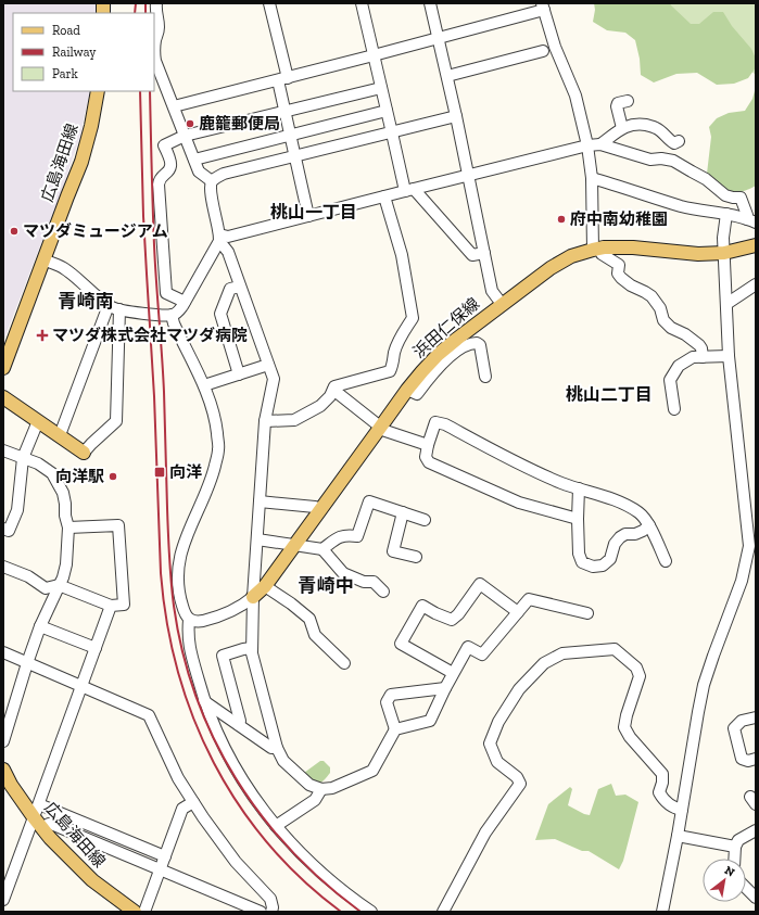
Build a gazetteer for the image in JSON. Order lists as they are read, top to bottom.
{
  "streets": {
    "main road": ["広島海田線", "浜田仁保線"]
  },
  "districts": [
    "桃山一丁目",
    "青崎南",
    "桃山二丁目",
    "青崎中"
  ],
  "places": {
    "other": [
      "鹿籠郵便局",
      "府中南幼稚園",
      "マツダミュージアム",
      "向洋駅"
    ],
    "health": ["マツダ株式会社マツダ病院"],
    "transit": ["向洋"]
  },
  "legend": ["Road", "Railway", "Park"],
  "north": "top right"
}
